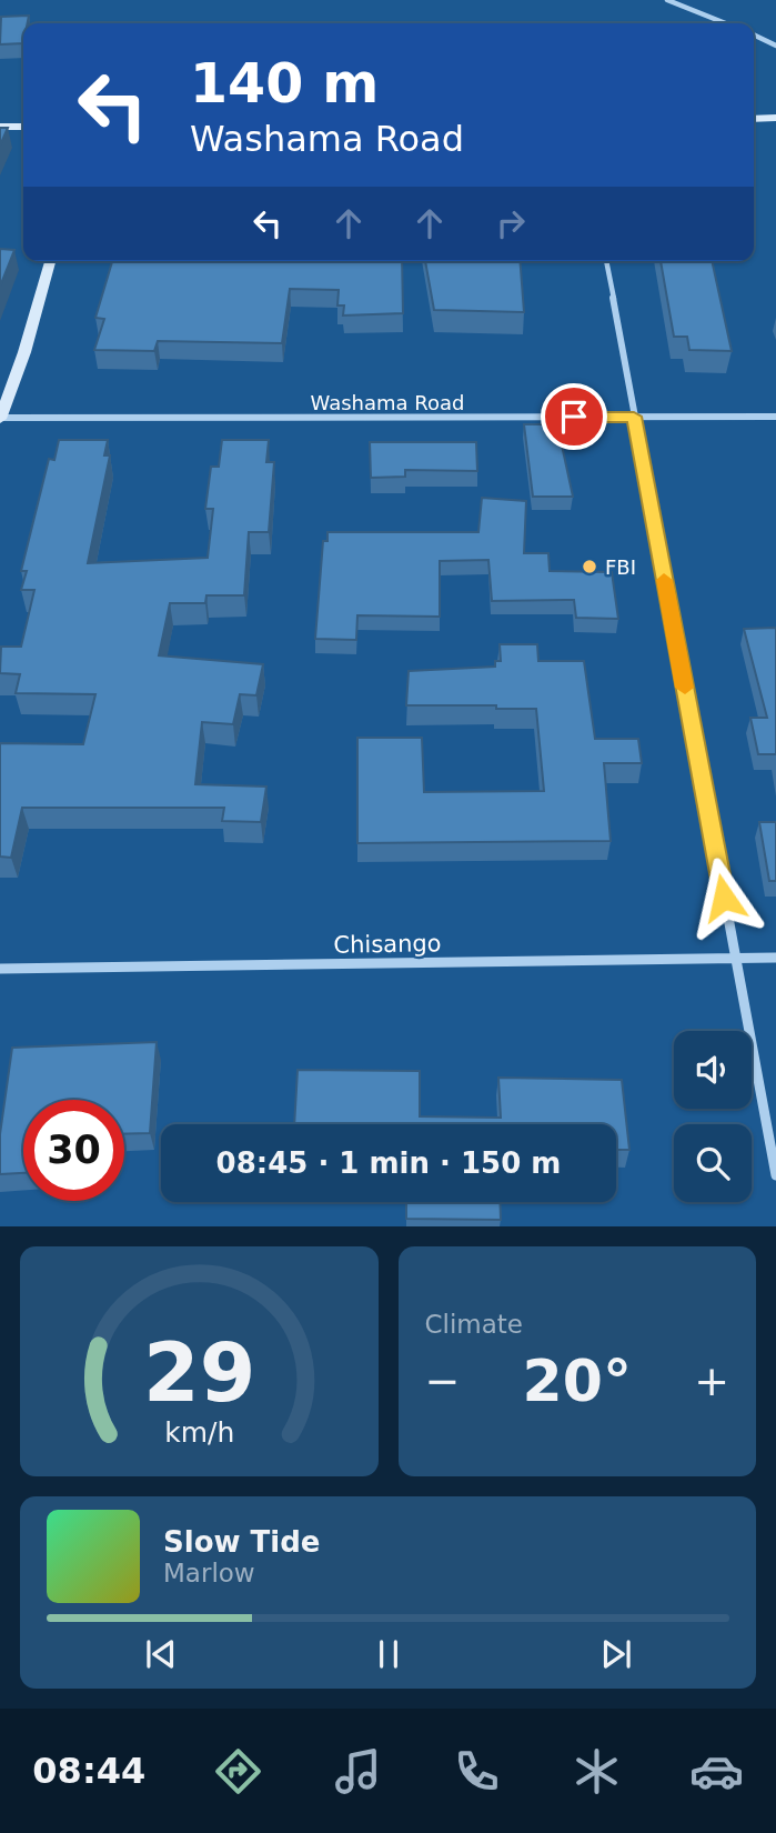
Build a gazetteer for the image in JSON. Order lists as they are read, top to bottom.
{
  "streets": {
    "street": ["Washama Road", "Chisango"]
  },
  "places": ["FBI"],
  "page": {
    "turn": ["140 m", "Washama Road"],
    "limit": "30",
    "trip": "08:45 · 1 min · 150 m",
    "tile": "Climate",
    "heat": ["−", "20°", "+"],
    "song": ["Slow Tide", "Marlow"],
    "tabs": "08:44",
    "gauge": ["29", "km/h"]
  }
}
